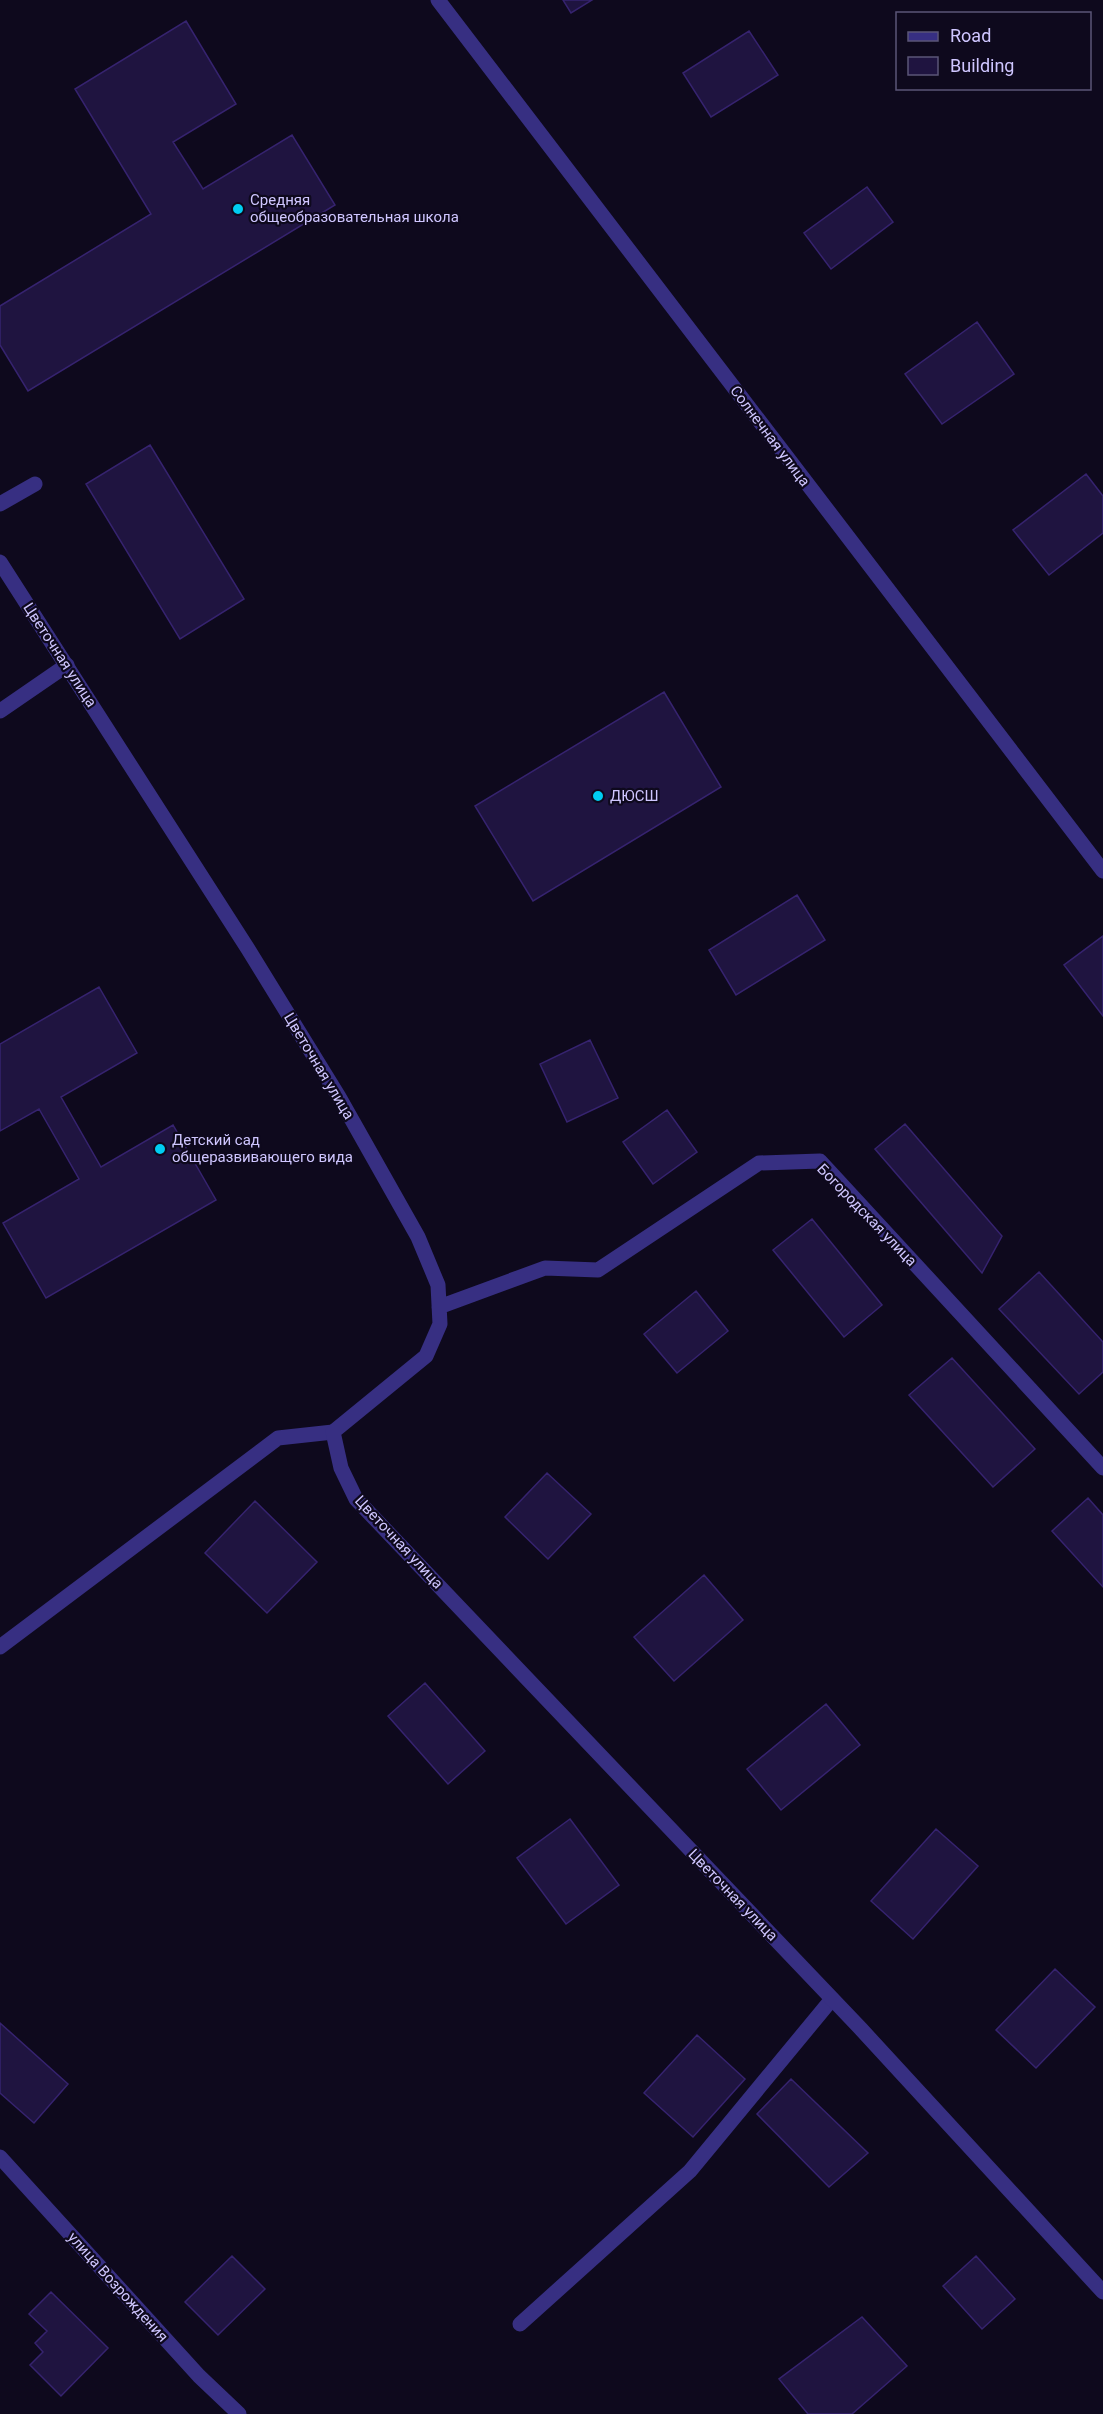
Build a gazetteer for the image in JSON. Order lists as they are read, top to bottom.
{
  "streets": {
    "street": [
      "Солнечная улица",
      "Цветочная улица",
      "Богородская улица",
      "улица Возрождения"
    ]
  },
  "crossings": [
    ["Цветочная улица", "Богородская улица"]
  ],
  "places": ["Средняя общеобразовательная школа", "ДЮСШ", "Детский сад общеразвивающего вида"],
  "legend": ["Road", "Building"]
}
